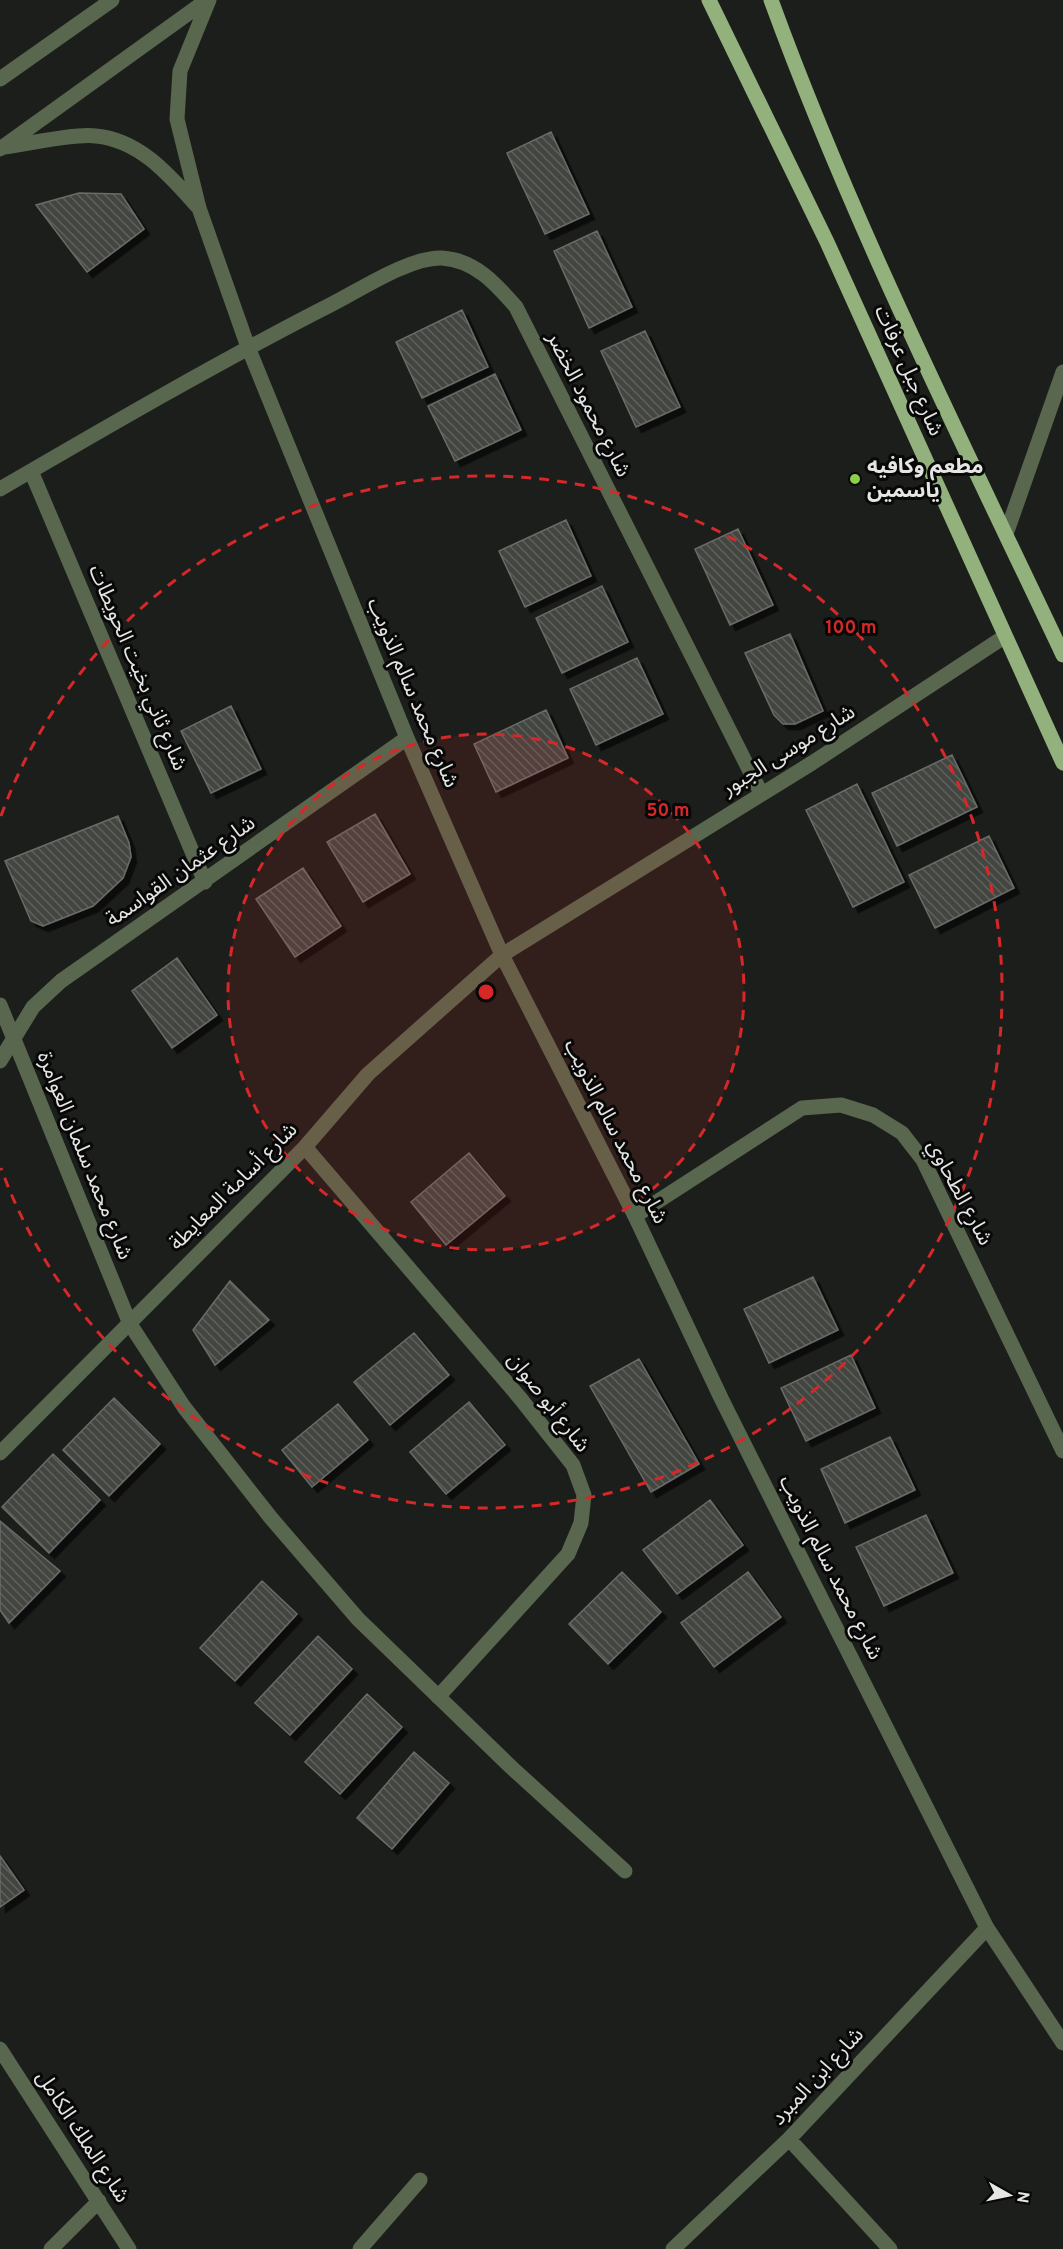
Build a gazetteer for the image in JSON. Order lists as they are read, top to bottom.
{
  "streets": {
    "main road": ["شارع جبل عرفات"],
    "street": [
      "شارع محمود الخضر",
      "شارع ثاني بخيت الحويطات",
      "شارع محمد سالم الذويب",
      "شارع موسى الجبور",
      "شارع عثمان القواسمة",
      "شارع محمد سلمان العوامرة",
      "شارع أسامة المعايطة",
      "شارع الطحاوي",
      "شارع أبو صوان",
      "شارع ابن المبرد",
      "شارع الملك الكامل"
    ]
  },
  "crossings": [
    ["شارع جبل عرفات", "شارع موسى الجبور"],
    ["شارع محمود الخضر", "شارع محمد سالم الذويب"],
    ["شارع محمود الخضر", "شارع موسى الجبور"],
    ["شارع ثاني بخيت الحويطات", "شارع عثمان القواسمة"],
    ["شارع محمد سالم الذويب", "شارع موسى الجبور"],
    ["شارع محمد سالم الذويب", "شارع عثمان القواسمة"],
    ["شارع محمد سالم الذويب", "شارع أسامة المعايطة"],
    ["شارع محمد سالم الذويب", "شارع الطحاوي"],
    ["شارع محمد سالم الذويب", "شارع ابن المبرد"],
    ["شارع موسى الجبور", "شارع أسامة المعايطة"],
    ["شارع عثمان القواسمة", "شارع محمد سلمان العوامرة"],
    ["شارع محمد سلمان العوامرة", "شارع أسامة المعايطة"],
    ["شارع أسامة المعايطة", "شارع أبو صوان"]
  ],
  "places": ["مطعم وكافيه ياسمين"],
  "north": "right",
  "rings": ["100 m", "50 m"]
}
